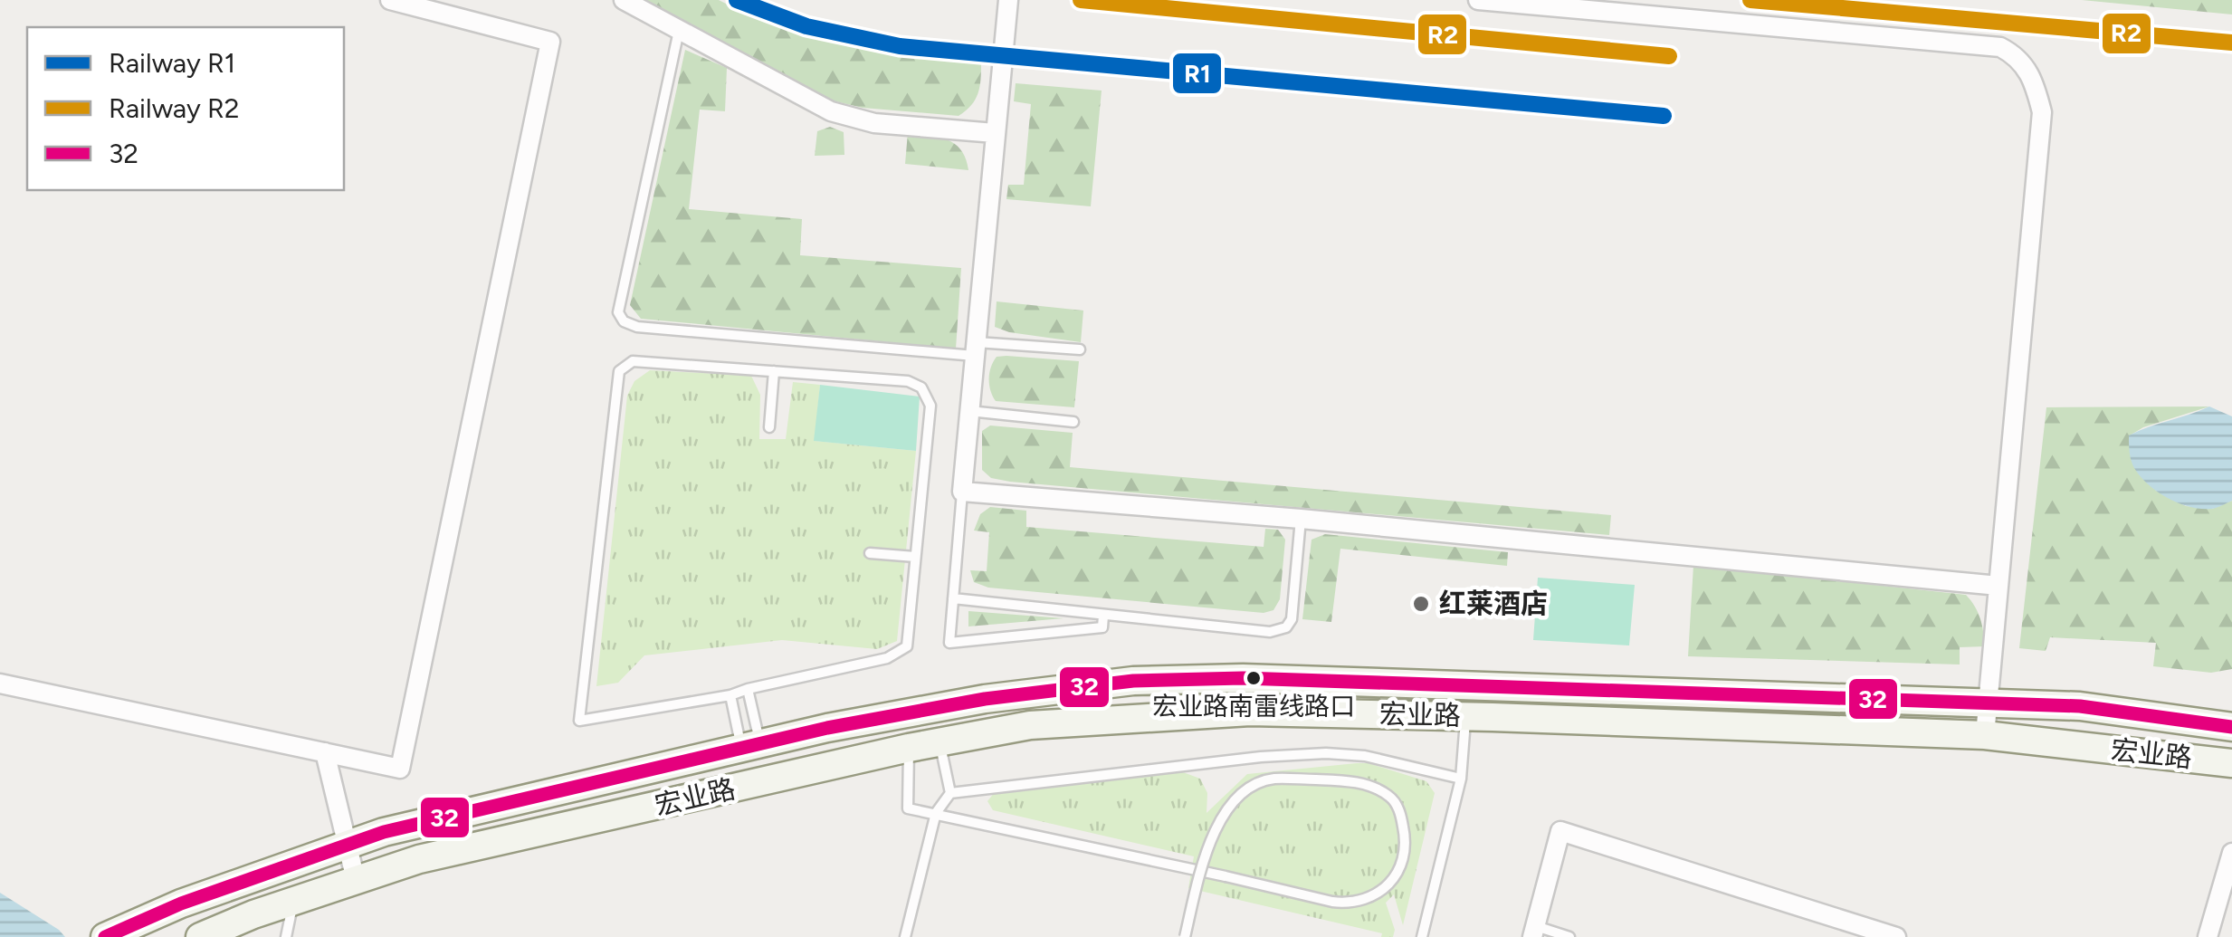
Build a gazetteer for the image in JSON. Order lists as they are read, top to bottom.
{
  "streets": {
    "street": ["宏业路"]
  },
  "places": ["红莱酒店", "宏业路南雷线路口"],
  "lines": ["rail line R1", "rail line R2", "transit line 32"],
  "legend": ["Railway R1", "Railway R2", "32"]
}
